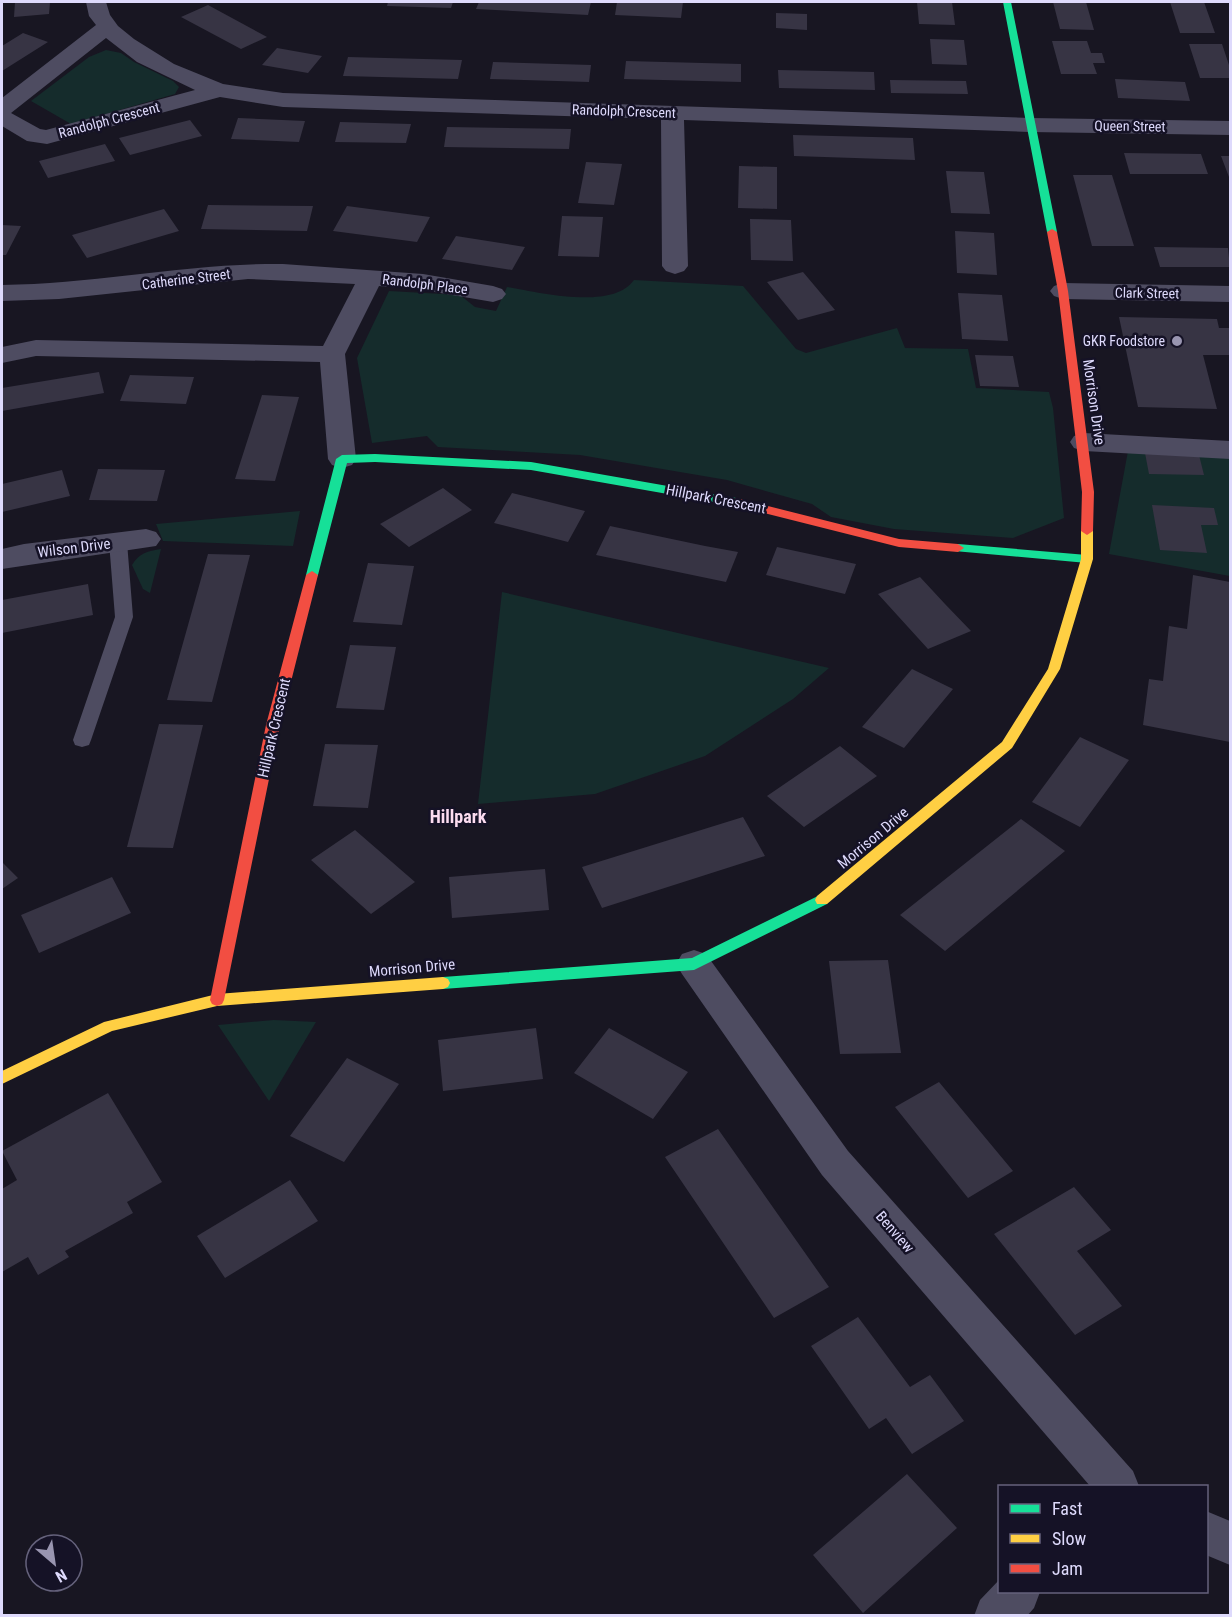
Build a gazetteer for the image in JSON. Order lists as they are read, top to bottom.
{
  "streets": {
    "street": [
      "Randolph Crescent",
      "Queen Street",
      "Catherine Street",
      "Randolph Place",
      "Clark Street",
      "Morrison Drive",
      "Hillpark Crescent",
      "Wilson Drive",
      "Benview"
    ]
  },
  "crossings": [
    ["Randolph Crescent", "Queen Street"],
    ["Randolph Crescent", "Morrison Drive"],
    ["Queen Street", "Morrison Drive"],
    ["Catherine Street", "Randolph Place"],
    ["Randolph Place", "Hillpark Crescent"],
    ["Clark Street", "Morrison Drive"],
    ["Morrison Drive", "Hillpark Crescent"],
    ["Morrison Drive", "Benview"]
  ],
  "districts": ["Hillpark"],
  "places": ["GKR Foodstore"],
  "legend": ["Fast", "Slow", "Jam"],
  "north": "bottom right"
}
